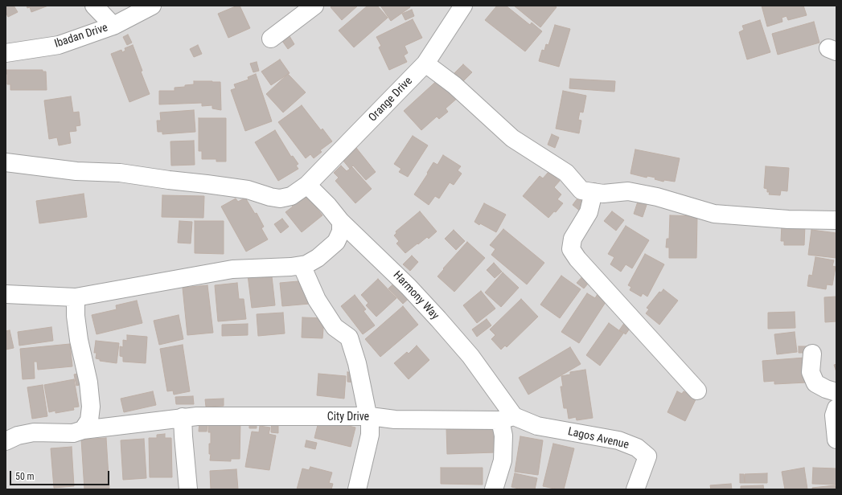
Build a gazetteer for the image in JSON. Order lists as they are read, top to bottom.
{
  "streets": {
    "street": [
      "Ibadan Drive",
      "Orange Drive",
      "Harmony Way",
      "City Drive",
      "Lagos Avenue"
    ]
  },
  "crossings": [
    ["Orange Drive", "Harmony Way"],
    ["Harmony Way", "City Drive"],
    ["Harmony Way", "Lagos Avenue"],
    ["City Drive", "Lagos Avenue"]
  ],
  "scale_bar": "50 m"
}
